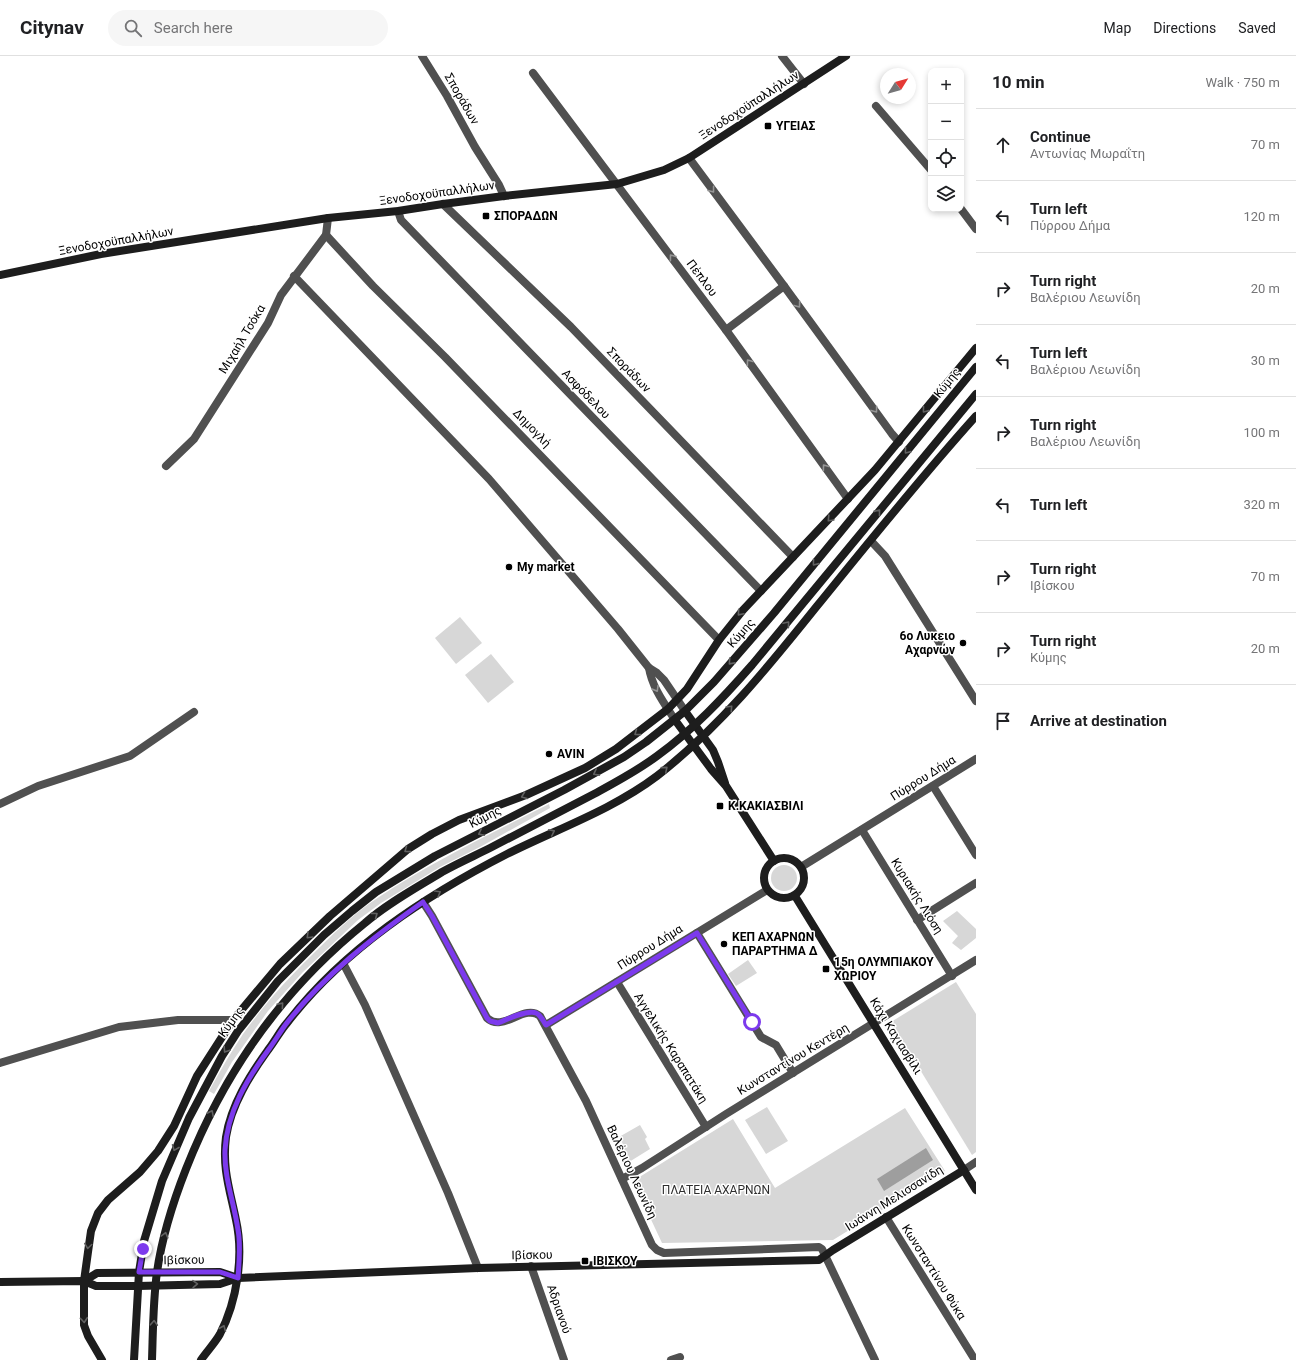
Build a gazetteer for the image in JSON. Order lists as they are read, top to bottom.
{
  "streets": {
    "street": [
      "Σποράδων",
      "Ξενοδοχοϋπαλλήλων",
      "Πέπλου",
      "Μιχαήλ Τσόκα",
      "Κύμης",
      "Ασφόδελου",
      "Δημογλή",
      "Πύρρου Δήμα",
      "Κυριακής Λιόση",
      "Κάχι Καχιασβίλι",
      "Αγγελικής Καραπατάκη",
      "Κωνσταντίνου Κεντέρη",
      "Βαλέριου Λεωνίδη",
      "Ιωάννη Μελισσανίδη",
      "Ιβίσκου",
      "Κωνσταντίνου Φύκα",
      "Αδριανού"
    ]
  },
  "crossings": [
    ["Σποράδων", "Ξενοδοχοϋπαλλήλων"],
    ["Ξενοδοχοϋπαλλήλων", "Πέπλου"],
    ["Ξενοδοχοϋπαλλήλων", "Ασφόδελου"],
    ["Μιχαήλ Τσόκα", "Δημογλή"],
    ["Κύμης", "Ιβίσκου"],
    ["Πύρρου Δήμα", "Κυριακής Λιόση"],
    ["Πύρρου Δήμα", "Κάχι Καχιασβίλι"],
    ["Πύρρου Δήμα", "Αγγελικής Καραπατάκη"],
    ["Πύρρου Δήμα", "Βαλέριου Λεωνίδη"],
    ["Κυριακής Λιόση", "Κωνσταντίνου Κεντέρη"],
    ["Κάχι Καχιασβίλι", "Κωνσταντίνου Κεντέρη"],
    ["Κάχι Καχιασβίλι", "Ιωάννη Μελισσανίδη"],
    ["Αγγελικής Καραπατάκη", "Κωνσταντίνου Κεντέρη"],
    ["Κωνσταντίνου Κεντέρη", "Βαλέριου Λεωνίδη"],
    ["Βαλέριου Λεωνίδη", "Ιωάννη Μελισσανίδη"],
    ["Βαλέριου Λεωνίδη", "Ιβίσκου"],
    ["Ιωάννη Μελισσανίδη", "Ιβίσκου"],
    ["Ιωάννη Μελισσανίδη", "Κωνσταντίνου Φύκα"],
    ["Ιβίσκου", "Αδριανού"]
  ],
  "one_way": ["Πέπλου"],
  "parks": ["ΠΛΑΤΕΙΑ ΑΧΑΡΝΩΝ"],
  "places": {
    "transit": [
      "ΥΓΕΙΑΣ",
      "ΣΠΟΡΑΔΩΝ",
      "Κ.ΚΑΚΙΑΣΒΙΛΙ",
      "15η ΟΛΥΜΠΙΑΚΟΥ ΧΩΡΙΟΥ",
      "ΙΒΙΣΚΟΥ"
    ],
    "other": [
      "My market",
      "6ο Λυκειο Αχαρνών",
      "AVIN",
      "ΚΕΠ ΑΧΑΡΝΩΝ ΠΑΡΑΡΤΗΜΑ Δ"
    ]
  },
  "north": "top right",
  "page": {
    "header": "Citynav",
    "search": "Search here",
    "nav": ["Map", "Directions", "Saved"],
    "heading": ["10 min", "Walk · 750 m"],
    "map_buttons": ["+", "−"],
    "list": [
      ["Continue", "Αντωνίας Μωραΐτη", "70 m"],
      ["Turn left", "Πύρρου Δήμα", "120 m"],
      ["Turn right", "Βαλέριου Λεωνίδη", "20 m"],
      ["Turn left", "Βαλέριου Λεωνίδη", "30 m"],
      ["Turn right", "Βαλέριου Λεωνίδη", "100 m"],
      ["Turn left", "320 m"],
      ["Turn right", "Ιβίσκου", "70 m"],
      ["Turn right", "Κύμης", "20 m"],
      "Arrive at destination"
    ]
  }
}
